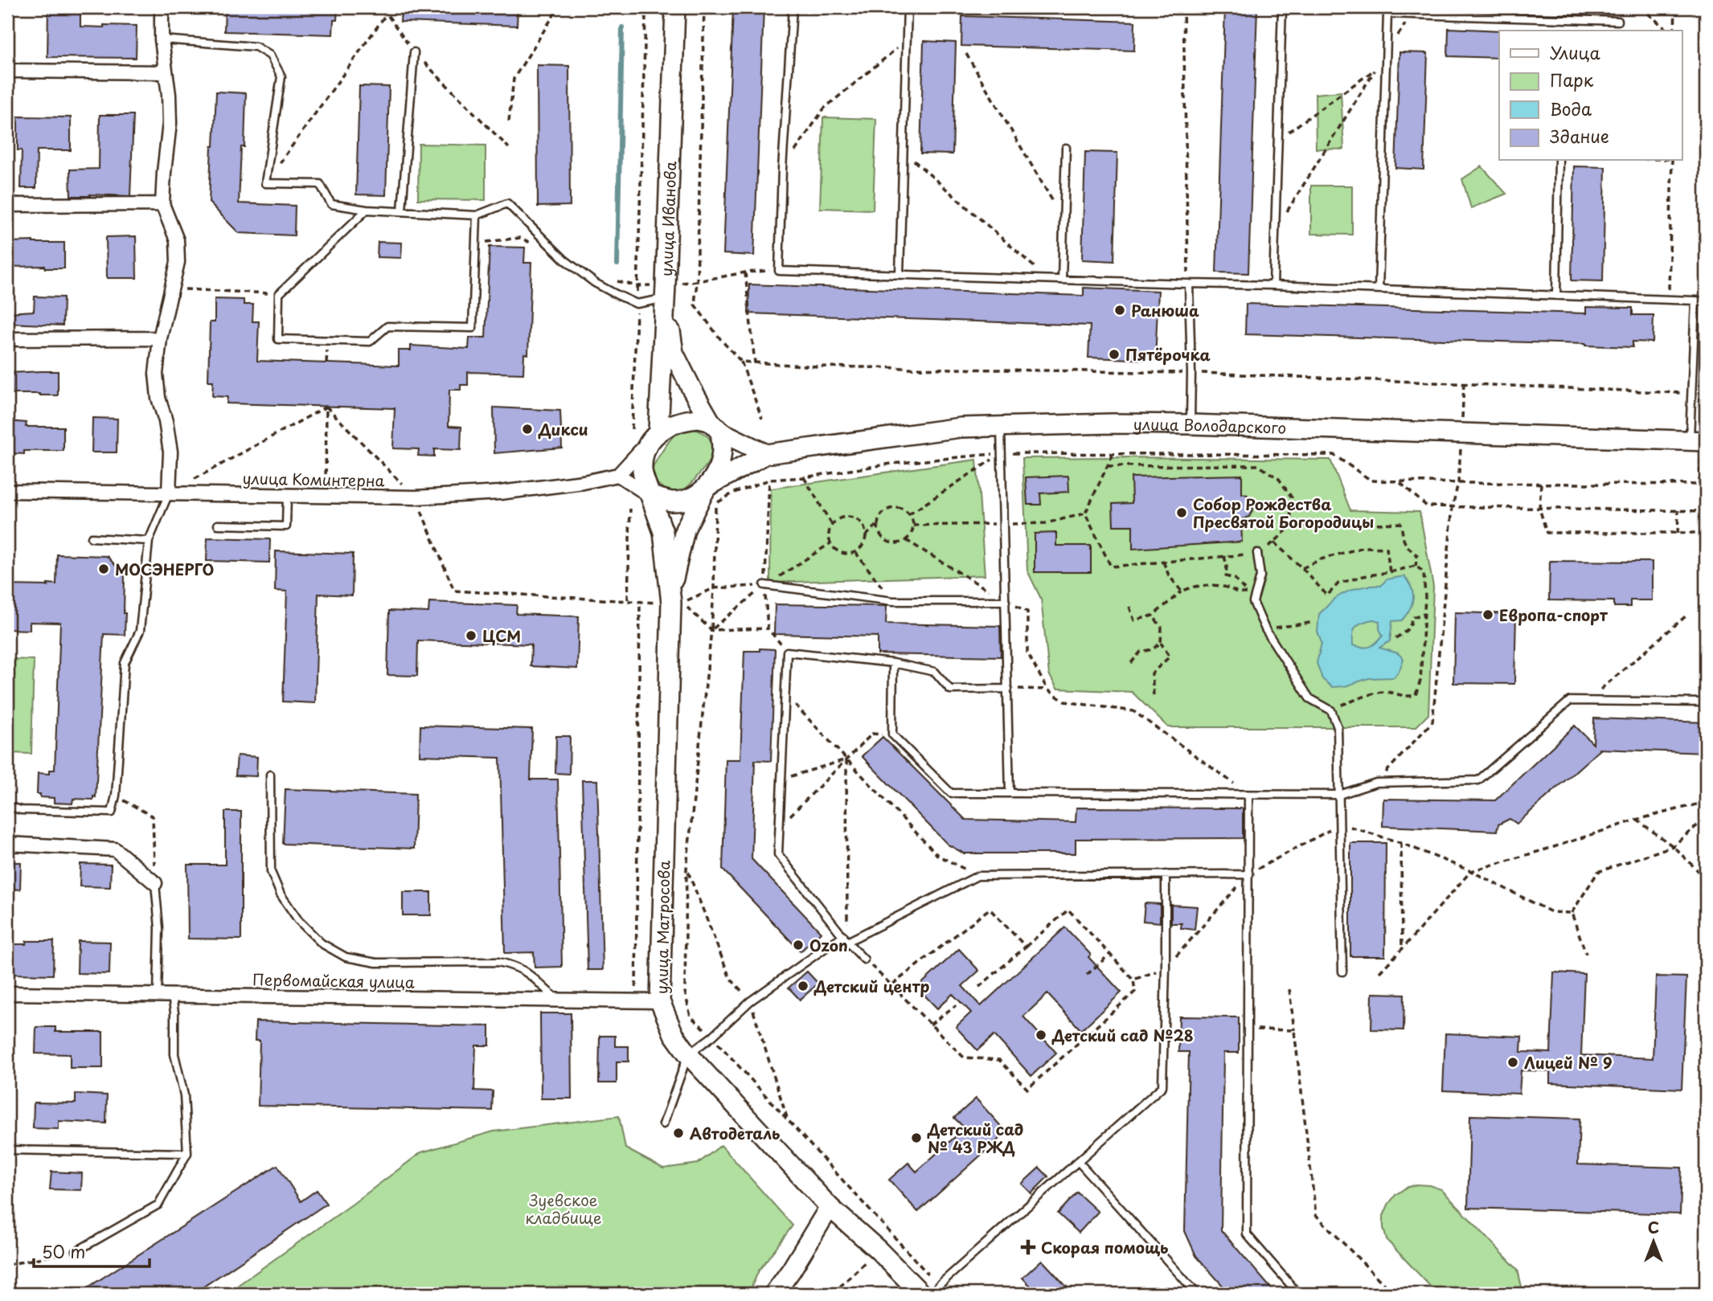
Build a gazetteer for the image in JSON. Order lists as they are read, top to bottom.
{
  "streets": {
    "street": [
      "улица Иванова",
      "улица Володарского",
      "улица Коминтерна",
      "улица Матросова",
      "Первомайская улица"
    ]
  },
  "crossings": [
    ["улица Иванова", "улица Матросова"],
    ["улица Матросова", "Первомайская улица"]
  ],
  "parks": ["Зуевское кладбище"],
  "places": {
    "other": [
      "Ранюша",
      "Пятёрочка",
      "Дикси",
      "Собор Рождества Пресвятой Богородицы",
      "МОСЭНЕРГО",
      "Европа-спорт",
      "ЦСМ",
      "Ozon",
      "Детский центр",
      "Детский сад №28",
      "Лицей № 9",
      "Автодеталь",
      "Детский сад № 43 РЖД"
    ],
    "health": ["Скорая помощь"]
  },
  "legend": [
    "Улица",
    "Парк",
    "Вода",
    "Здание"
  ],
  "scale_bar": "50 m",
  "north": "top"
}
